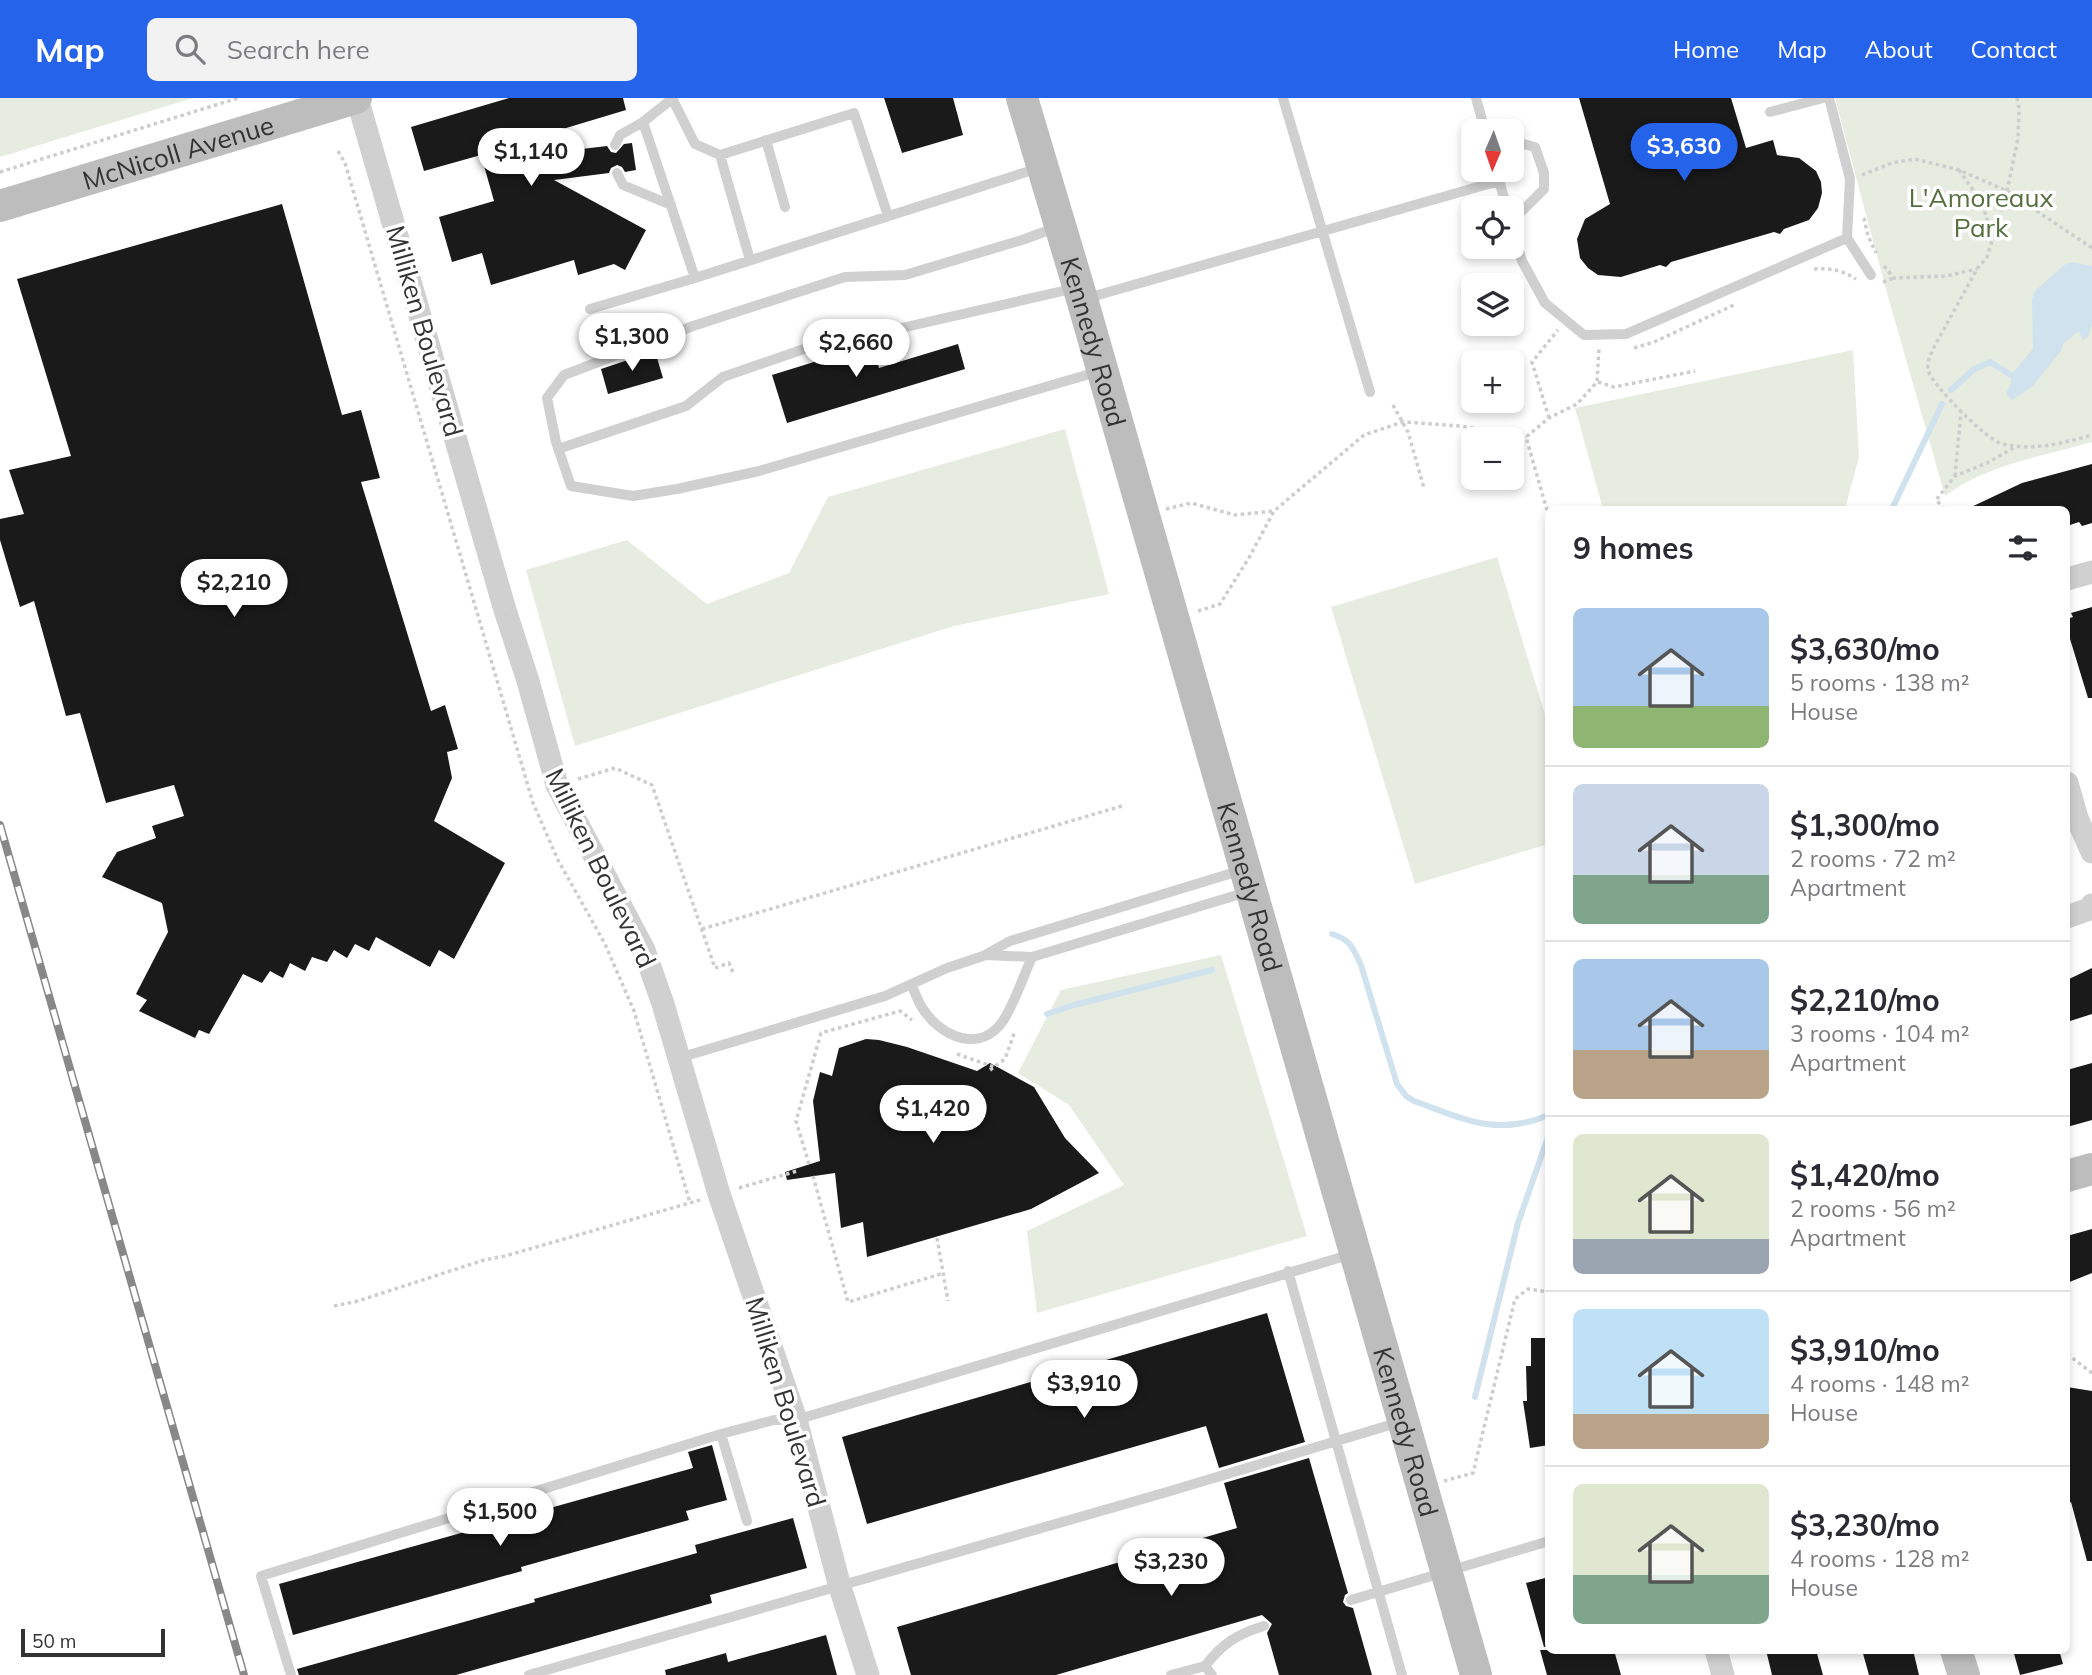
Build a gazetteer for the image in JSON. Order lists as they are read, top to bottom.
{
  "streets": {
    "main road": ["McNicoll Avenue", "Kennedy Road"],
    "street": ["Milliken Boulevard"]
  },
  "crossings": [
    ["McNicoll Avenue", "Milliken Boulevard"]
  ],
  "parks": ["L'Amoreaux Park"],
  "scale_bar": "50 m",
  "north": "bottom",
  "page": {
    "header": "Map",
    "search": "Search here",
    "nav": [
      "Home",
      "Map",
      "About",
      "Contact"
    ],
    "map_buttons": ["+", "−"],
    "price": [
      "$3,630",
      "$1,140",
      "$1,300",
      "$2,660",
      "$2,210",
      "$1,420",
      "$3,910",
      "$1,500",
      "$3,230"
    ],
    "heading": "9 homes",
    "list": [
      {
        "name": "$3,630/mo",
        "note": "5 rooms · 138 m² · House"
      },
      {
        "name": "$1,300/mo",
        "note": "2 rooms · 72 m² · Apartment"
      },
      {
        "name": "$2,210/mo",
        "note": "3 rooms · 104 m² · Apartment"
      },
      {
        "name": "$1,420/mo",
        "note": "2 rooms · 56 m² · Apartment"
      },
      {
        "name": "$3,910/mo",
        "note": "4 rooms · 148 m² · House"
      },
      {
        "name": "$3,230/mo",
        "note": "4 rooms · 128 m² · House"
      }
    ],
    "scale": "50 m"
  }
}
